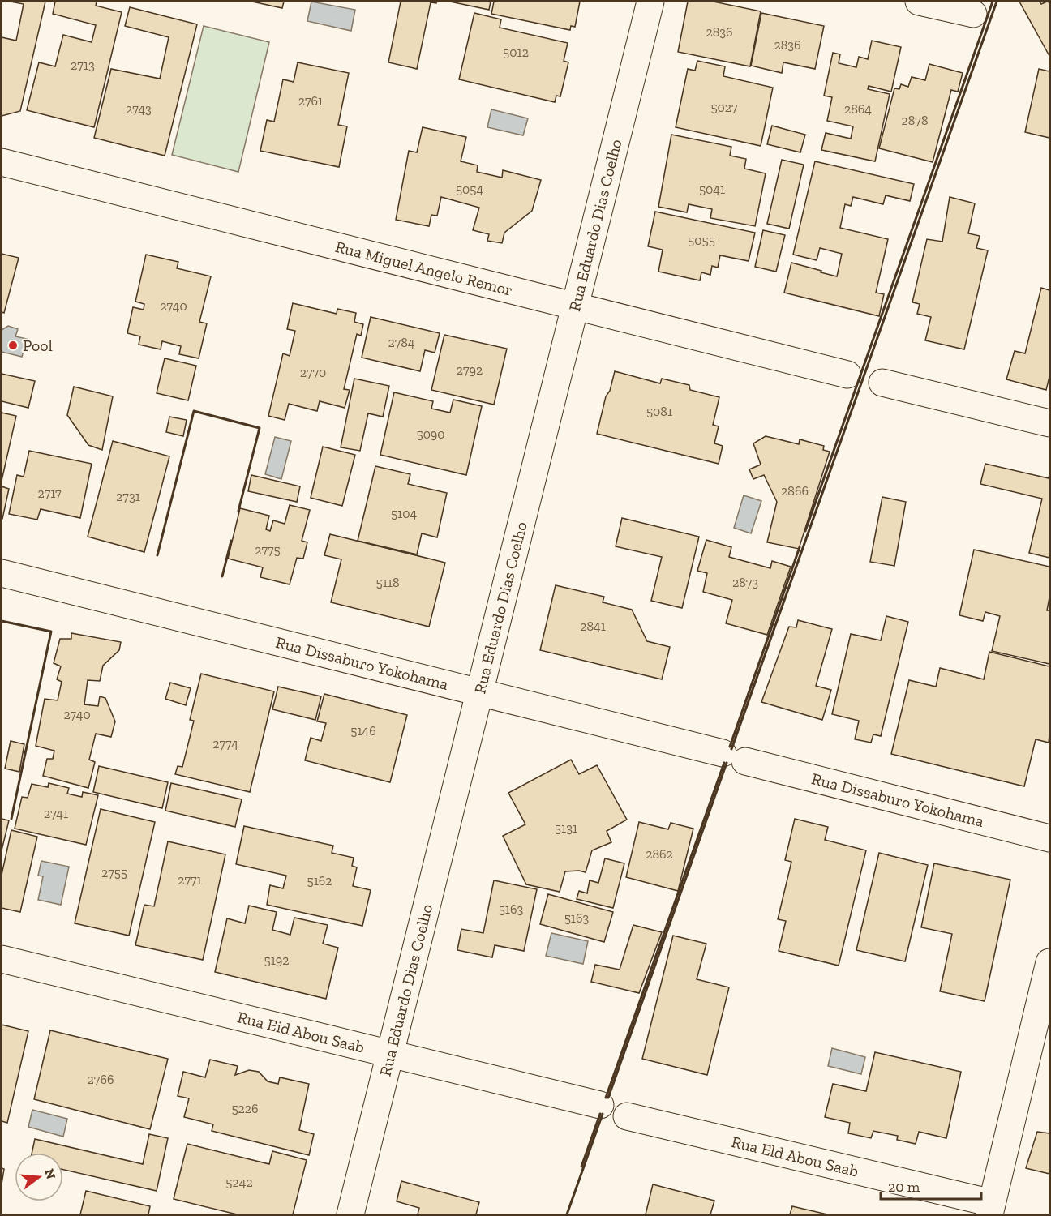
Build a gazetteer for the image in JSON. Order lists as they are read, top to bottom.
{
  "streets": {
    "street": [
      "Rua Eduardo Dias Coelho",
      "Rua Miguel Angelo Remor",
      "Rua Dissaburo Yokohama",
      "Rua Eid Abou Saab",
      "Rua Eld Abou Saab"
    ]
  },
  "crossings": [
    ["Rua Eduardo Dias Coelho", "Rua Miguel Angelo Remor"],
    ["Rua Eduardo Dias Coelho", "Rua Dissaburo Yokohama"],
    ["Rua Eduardo Dias Coelho", "Rua Eid Abou Saab"]
  ],
  "places": ["Pool"],
  "house_numbers": [
    "2836",
    "2836",
    "5012",
    "2713",
    "2761",
    "5027",
    "2743",
    "2864",
    "2878",
    "5054",
    "5041",
    "5055",
    "2740",
    "2784",
    "2792",
    "2770",
    "5081",
    "5090",
    "2866",
    "2717",
    "2731",
    "5104",
    "2775",
    "5118",
    "2873",
    "2841",
    "2740",
    "5146",
    "2774",
    "2741",
    "5131",
    "2862",
    "2755",
    "2771",
    "5162",
    "5163",
    "5163",
    "5192",
    "2766",
    "5226",
    "5242"
  ],
  "scale_bar": "20 m",
  "north": "right"
}
